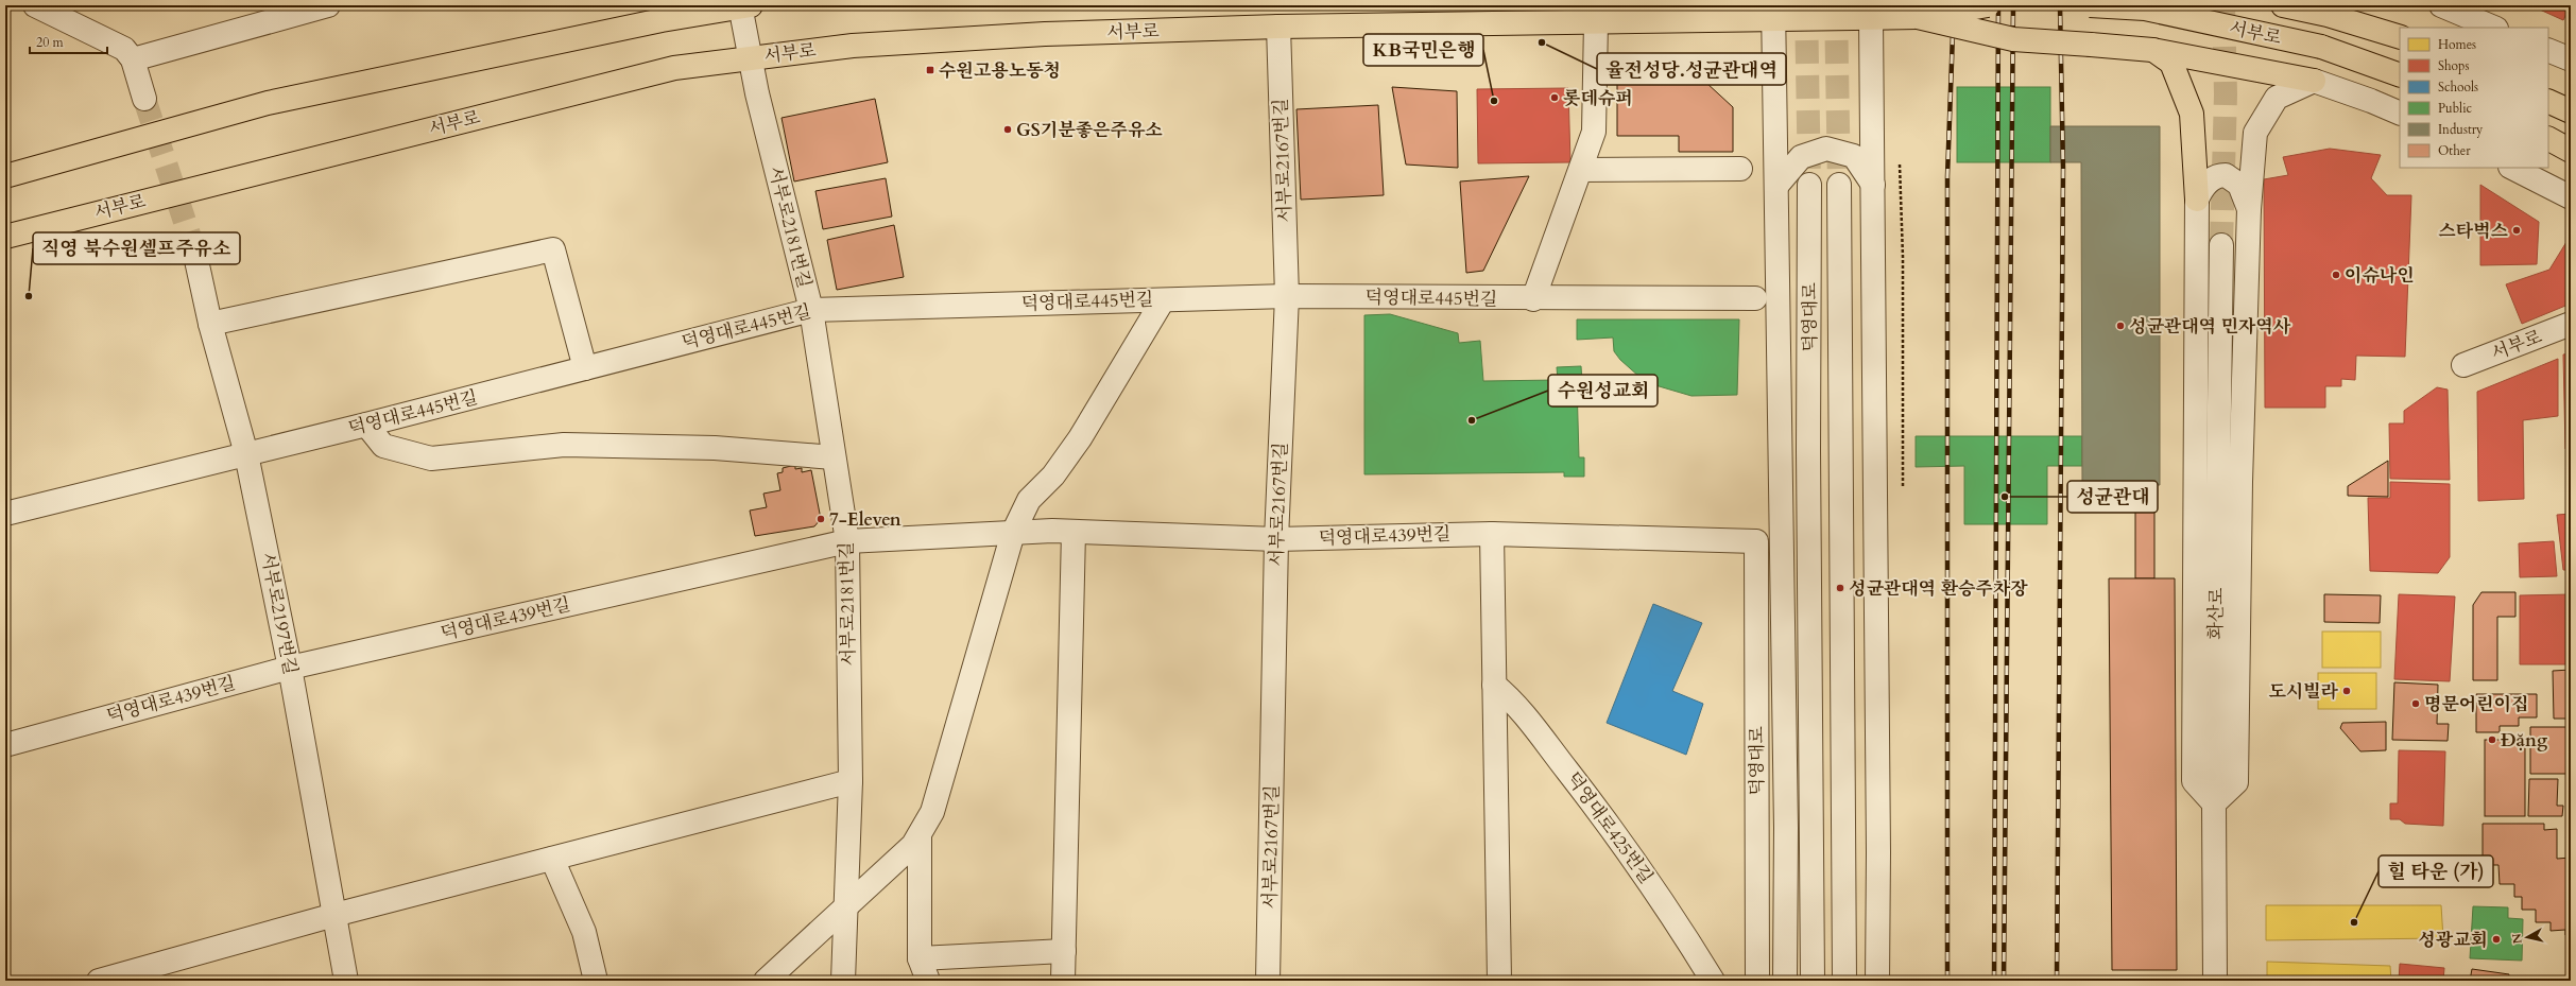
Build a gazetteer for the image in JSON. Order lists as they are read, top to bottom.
{
  "streets": {
    "main road": ["서부로"],
    "street": [
      "서부로2167번길",
      "서부로2181번길",
      "덕영대로445번길",
      "덕영대로",
      "덕영대로439번길",
      "서부로2197번길",
      "화산로",
      "덕영대로425번길"
    ]
  },
  "crossings": [
    ["서부로", "서부로2167번길"],
    ["서부로", "서부로2181번길"],
    ["서부로2167번길", "덕영대로445번길"],
    ["서부로2167번길", "덕영대로439번길"],
    ["서부로2181번길", "덕영대로445번길"],
    ["서부로2181번길", "덕영대로439번길"],
    ["덕영대로445번길", "서부로2197번길"],
    ["덕영대로", "덕영대로439번길"],
    ["덕영대로439번길", "서부로2197번길"]
  ],
  "places": {
    "other": [
      "율전성당.성균관대역",
      "롯데슈퍼",
      "KB국민은행",
      "GS기분좋은주유소",
      "스타벅스",
      "이슈나인",
      "직영 북수원셀프주유소",
      "성균관대역 민자역사",
      "수원성교회",
      "성균관대",
      "7-Eleven",
      "성균관대역 환승주차장",
      "도시빌라",
      "명문어린이집",
      "Đặng",
      "힐 타운 (가)",
      "성광교회"
    ],
    "transit": ["수원고용노동청"]
  },
  "legend": [
    "Homes",
    "Shops",
    "Schools",
    "Public",
    "Industry",
    "Other"
  ],
  "scale_bar": "20 m",
  "north": "left"
}
